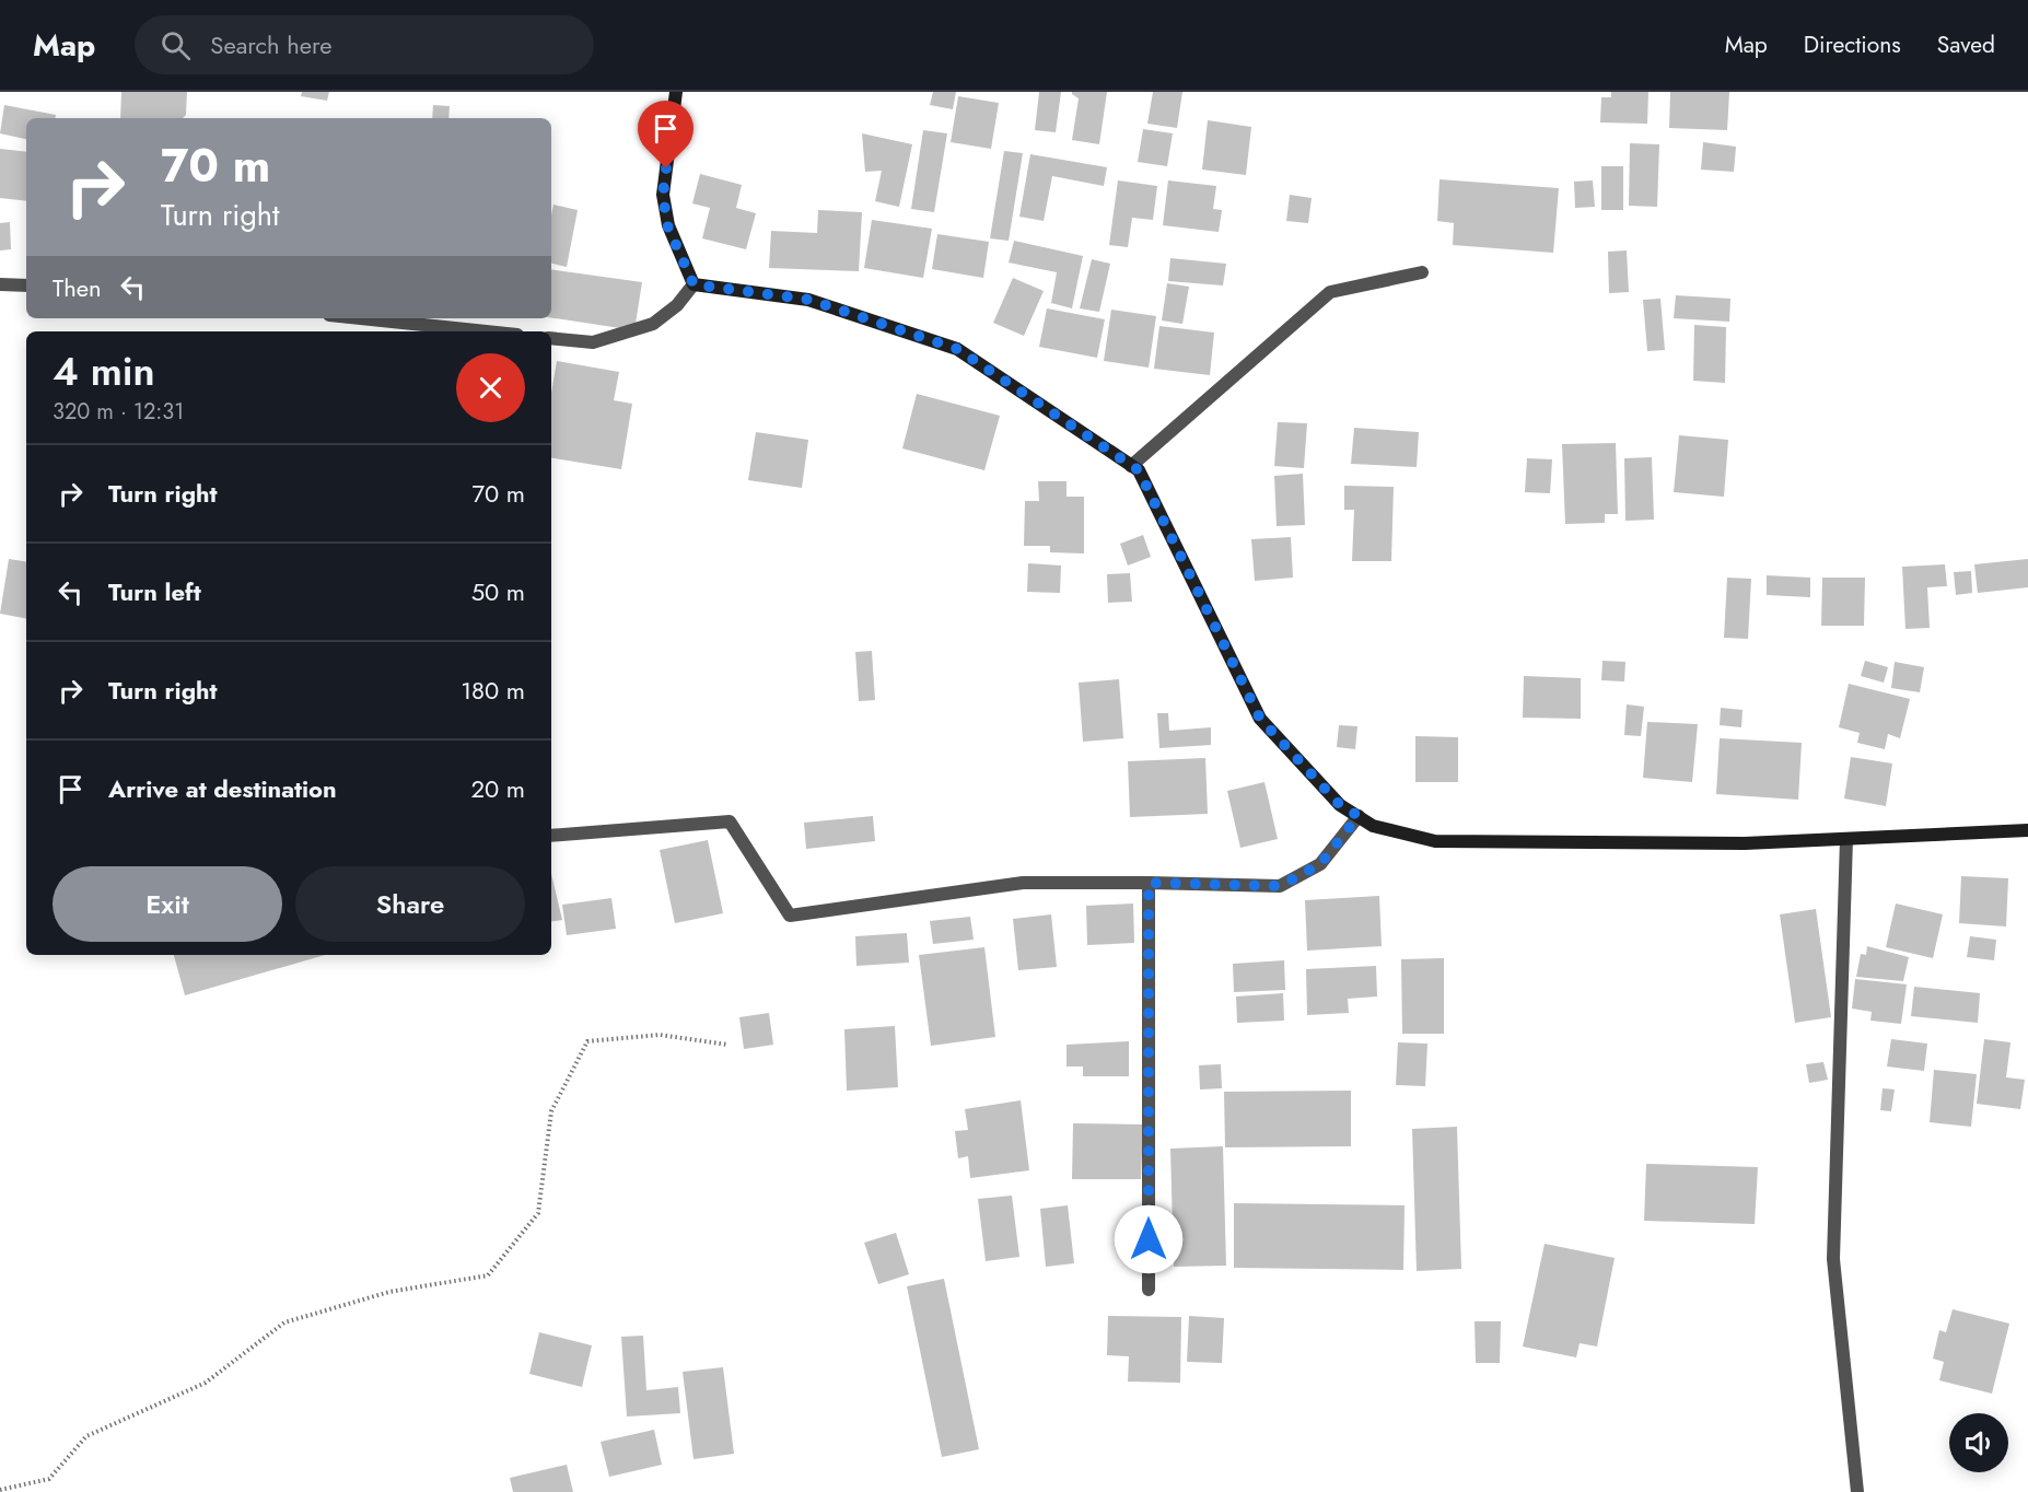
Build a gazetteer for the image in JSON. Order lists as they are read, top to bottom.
{
  "page": {
    "header": "Map",
    "search": "Search here",
    "nav": ["Map", "Directions", "Saved"],
    "turn": ["70 m", "Turn right"],
    "then": "Then",
    "heading": ["4 min", "320 m · 12:31"],
    "list": [
      {
        "name": "Turn right",
        "value": "70 m"
      },
      {
        "name": "Turn left",
        "value": "50 m"
      },
      {
        "name": "Turn right",
        "value": "180 m"
      },
      {
        "name": "Arrive at destination",
        "value": "20 m"
      }
    ],
    "buttons": ["Exit", "Share"]
  }
}
